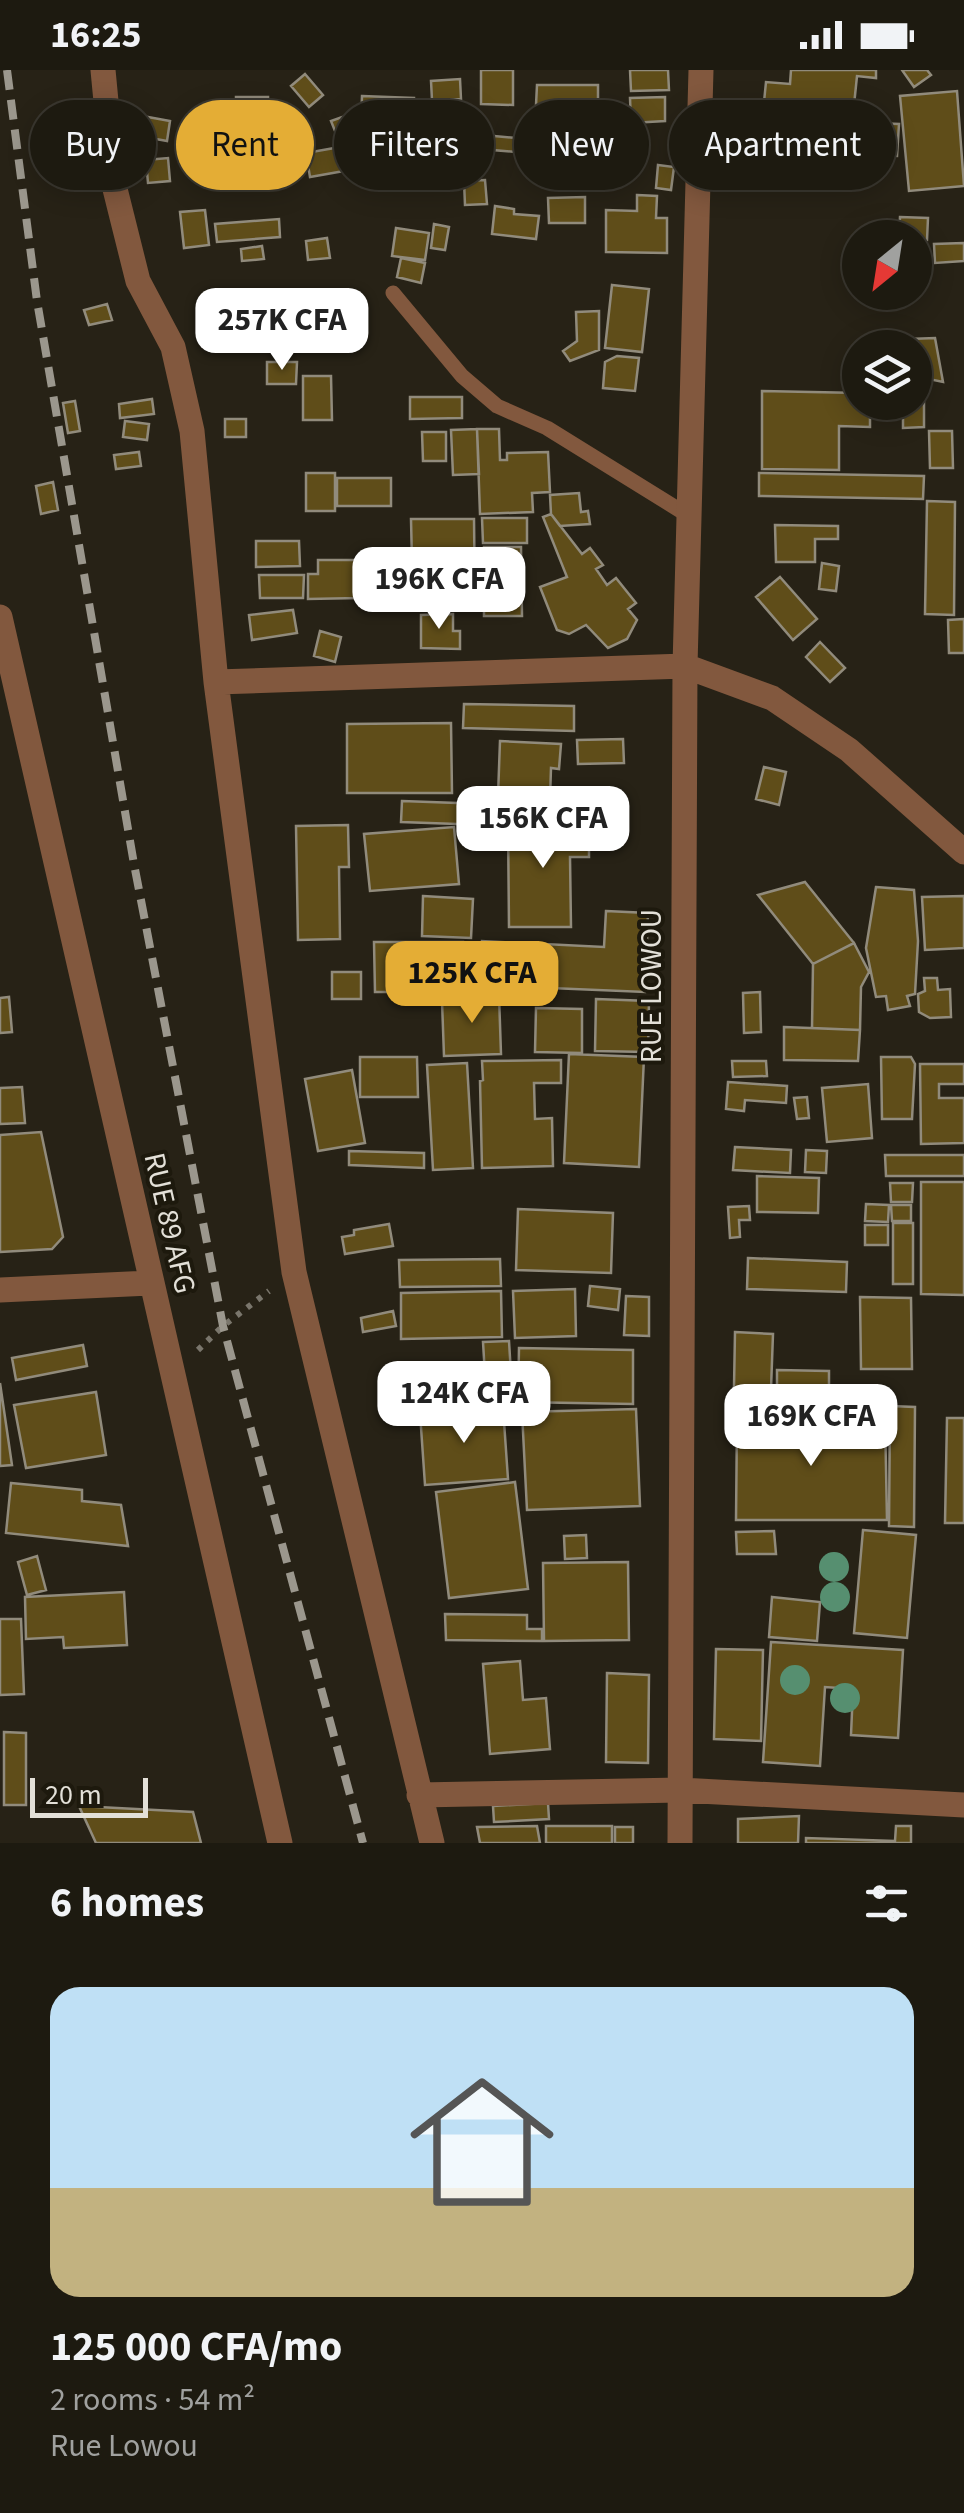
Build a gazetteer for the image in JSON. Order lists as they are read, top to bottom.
{
  "streets": {
    "street": ["RUE LOWOU", "RUE 89 AFG"]
  },
  "scale_bar": "20 m",
  "north": "bottom left",
  "page": {
    "status": "16:25",
    "chip": [
      "Buy",
      "Rent",
      "Filters",
      "New",
      "Apartment"
    ],
    "price": [
      "257K CFA",
      "196K CFA",
      "156K CFA",
      "125K CFA",
      "124K CFA",
      "169K CFA"
    ],
    "scale": "20 m",
    "heading": "6 homes",
    "list": [
      {
        "name": "125 000 CFA/mo",
        "note": "2 rooms · 54 m² · Rue Lowou"
      }
    ]
  }
}
